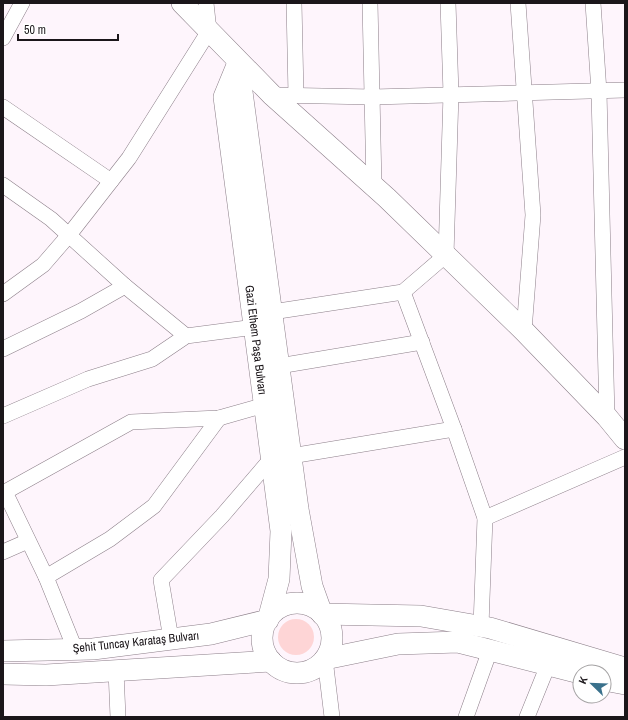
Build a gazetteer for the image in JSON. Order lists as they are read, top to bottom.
{
  "streets": {
    "main road": ["Gazi Ethem Paşa Bulvarı", "Şehit Tuncay Karataş Bulvarı"]
  },
  "crossings": [
    ["Gazi Ethem Paşa Bulvarı", "Şehit Tuncay Karataş Bulvarı"]
  ],
  "scale_bar": "50 m",
  "north": "top left"
}
